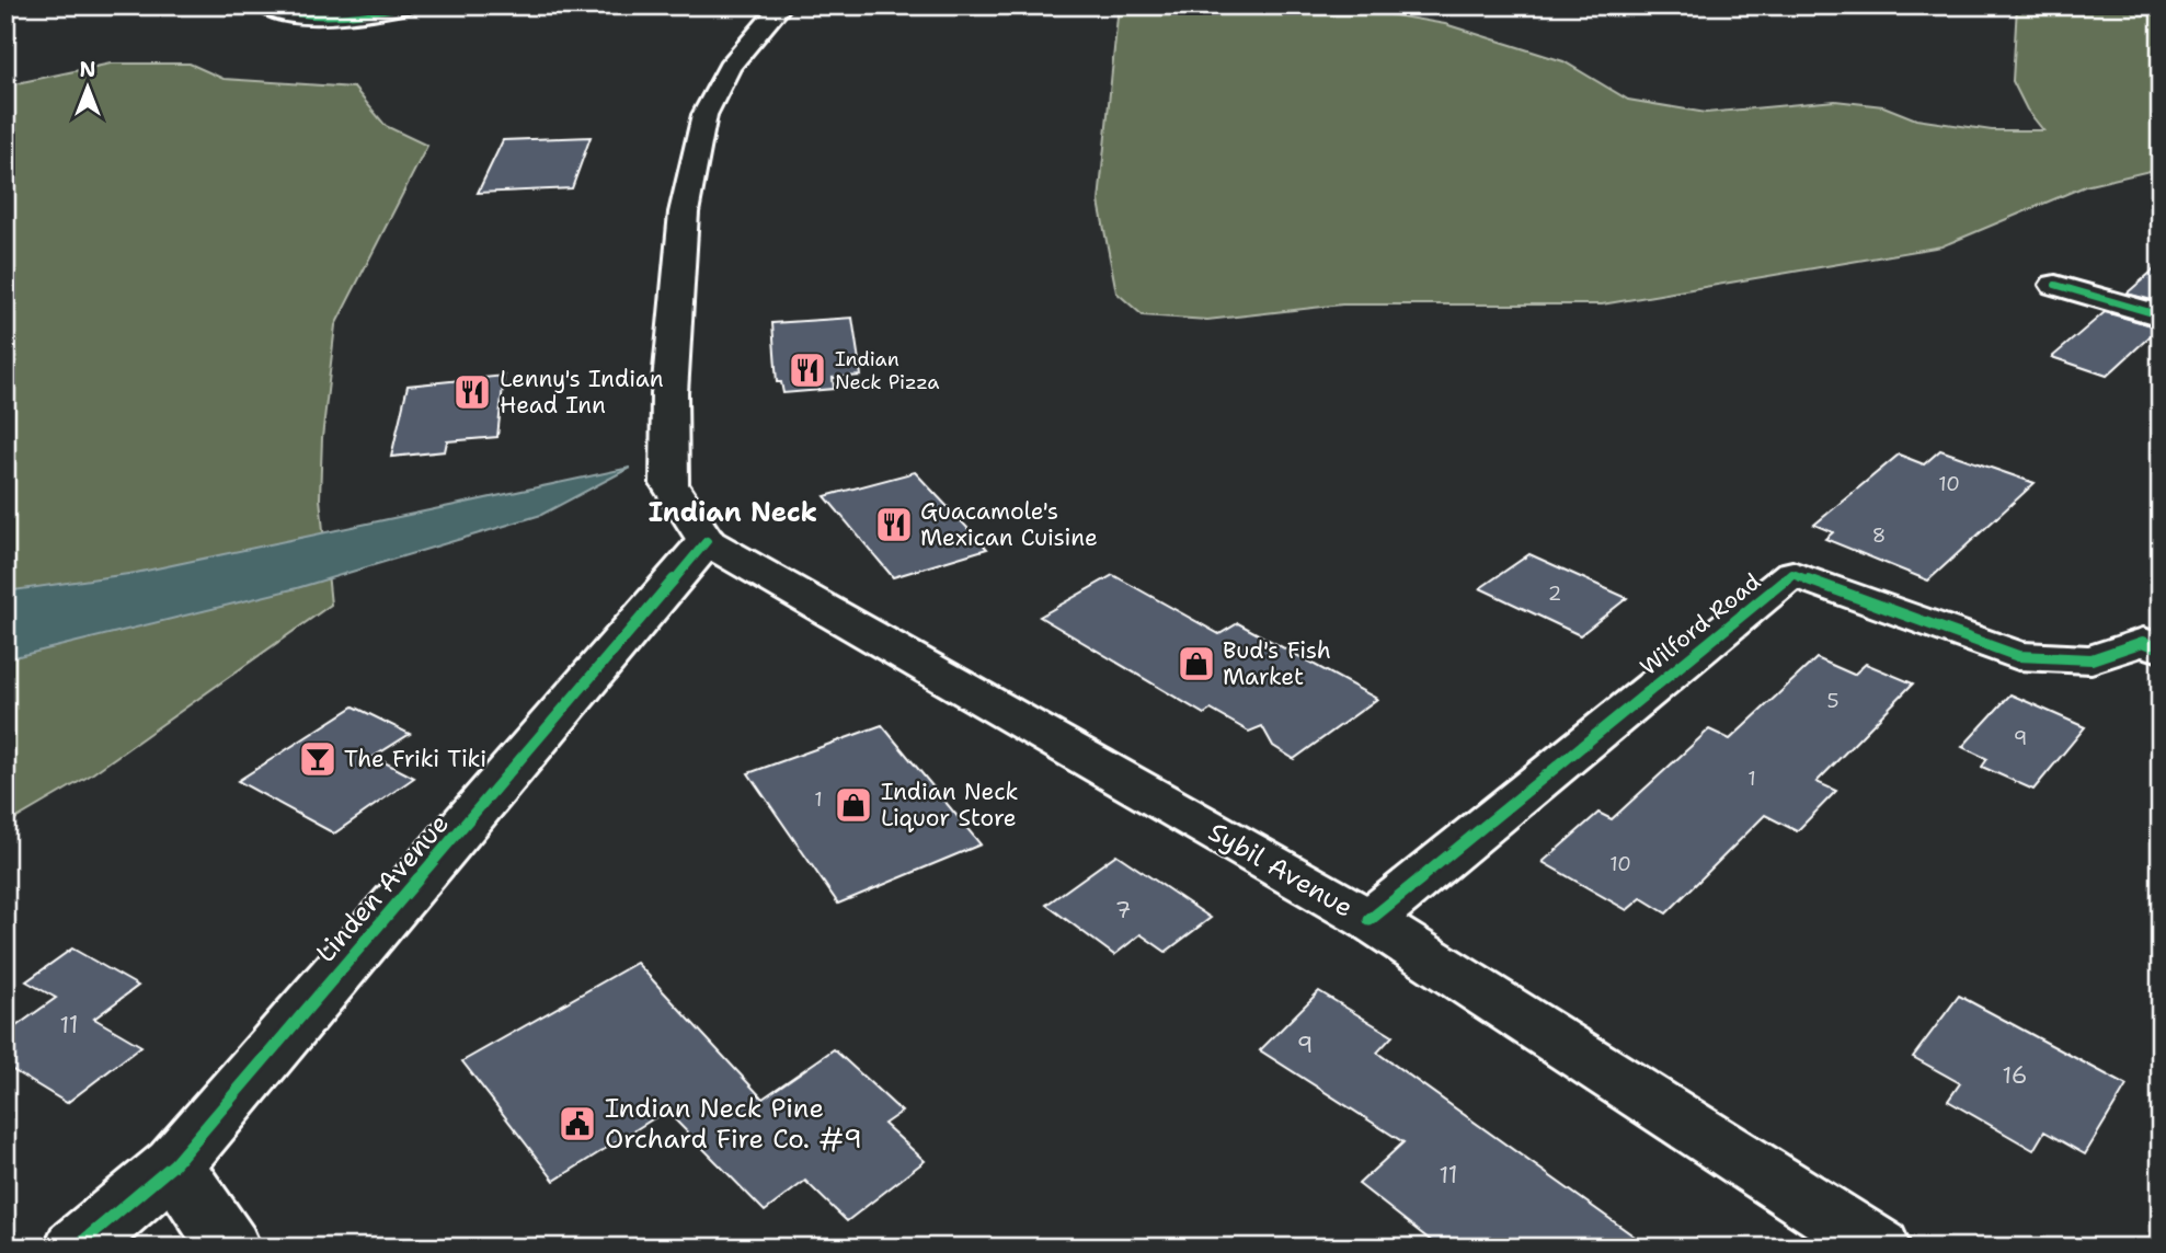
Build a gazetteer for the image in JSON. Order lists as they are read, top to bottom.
{
  "streets": {
    "main road": ["Wilford Road", "Sybil Avenue", "Linden Avenue"]
  },
  "crossings": [
    ["Wilford Road", "Sybil Avenue"],
    ["Sybil Avenue", "Linden Avenue"]
  ],
  "districts": ["Indian Neck"],
  "places": {
    "restaurant": ["Indian Neck Pizza", "Lenny's Indian Head Inn", "Guacamole's Mexican Cuisine"],
    "shop": ["Bud's Fish Market", "Indian Neck Liquor Store"],
    "bar": ["The Friki Tiki"],
    "public building": ["Indian Neck Pine Orchard Fire Co. #9"]
  },
  "house_numbers": [
    "10",
    "8",
    "2",
    "5",
    "9",
    "1",
    "1",
    "10",
    "7",
    "11",
    "9",
    "16",
    "11"
  ],
  "north": "top"
}
